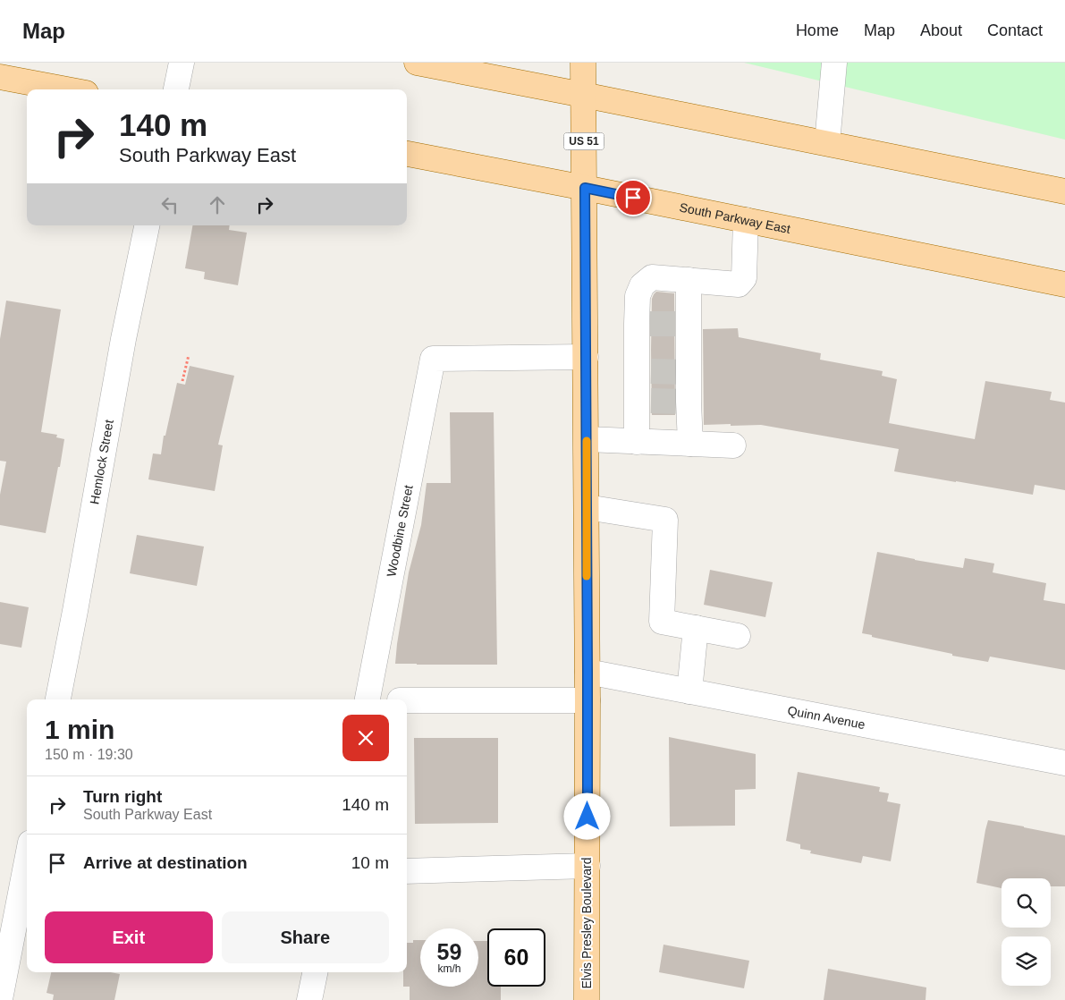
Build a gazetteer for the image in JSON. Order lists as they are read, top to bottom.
{
  "streets": {
    "main road": ["US 51", "South Parkway East", "Elvis Presley Boulevard"],
    "street": ["Hemlock Street", "Woodbine Street", "Quinn Avenue"]
  },
  "crossings": [
    ["US 51", "Elvis Presley Boulevard"],
    ["South Parkway East", "Elvis Presley Boulevard"],
    ["Woodbine Street", "Elvis Presley Boulevard"],
    ["Quinn Avenue", "Elvis Presley Boulevard"]
  ],
  "page": {
    "header": "Map",
    "nav": [
      "Home",
      "Map",
      "About",
      "Contact"
    ],
    "turn": ["140 m", "South Parkway East"],
    "heading": ["1 min", "150 m · 19:30"],
    "list": [
      {
        "name": "Turn right",
        "note": "South Parkway East",
        "value": "140 m"
      },
      {
        "name": "Arrive at destination",
        "value": "10 m"
      }
    ],
    "buttons": ["Exit", "Share"],
    "speed": "59 km/h",
    "limit": "60"
  }
}
